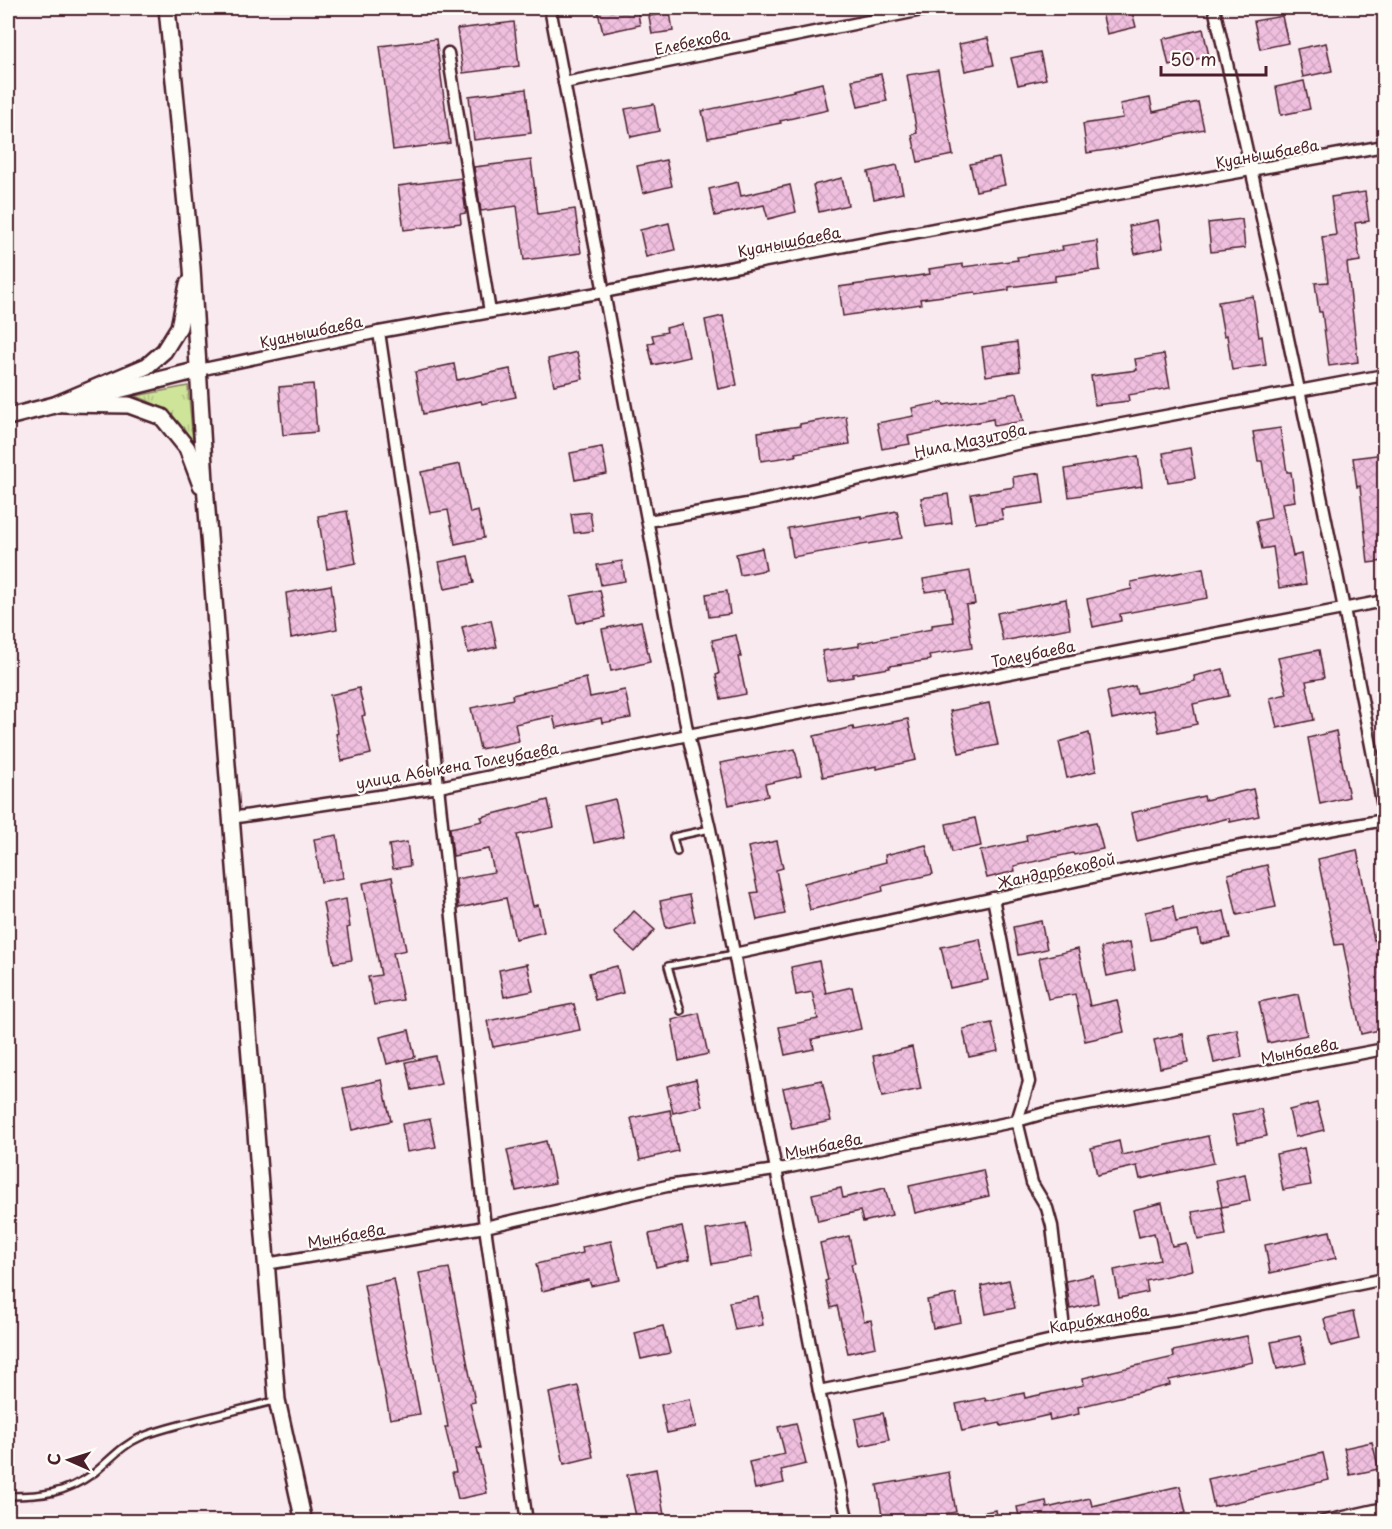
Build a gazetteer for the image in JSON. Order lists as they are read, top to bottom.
{
  "streets": {
    "street": [
      "Елебекова",
      "Куанышбаева",
      "Нила Мазитова",
      "Толеубаева",
      "улица Абыкена Толеубаева",
      "Жандарбековой",
      "Мынбаева",
      "Карибжанова"
    ]
  },
  "crossings": [
    ["Толеубаева", "улица Абыкена Толеубаева"]
  ],
  "scale_bar": "50 m",
  "north": "left"
}
